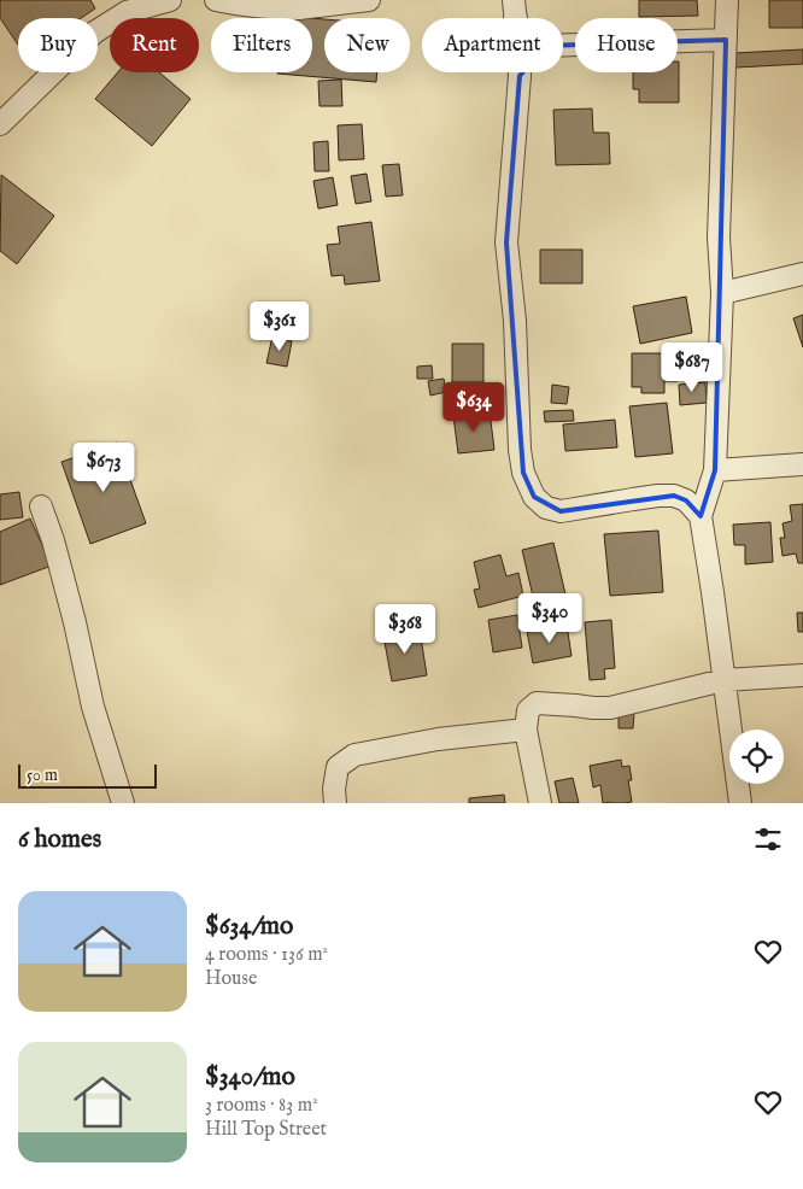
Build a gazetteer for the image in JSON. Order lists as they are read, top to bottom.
{
  "scale_bar": "50 m",
  "page": {
    "chip": [
      "Buy",
      "Rent",
      "Filters",
      "New",
      "Apartment",
      "House"
    ],
    "price": [
      "$361",
      "$687",
      "$634",
      "$673",
      "$340",
      "$368"
    ],
    "scale": "50 m",
    "heading": "6 homes",
    "list": [
      {
        "name": "$634/mo",
        "note": "4 rooms · 136 m² · House"
      },
      {
        "name": "$340/mo",
        "note": "3 rooms · 83 m² · Hill Top Street"
      }
    ]
  }
}
